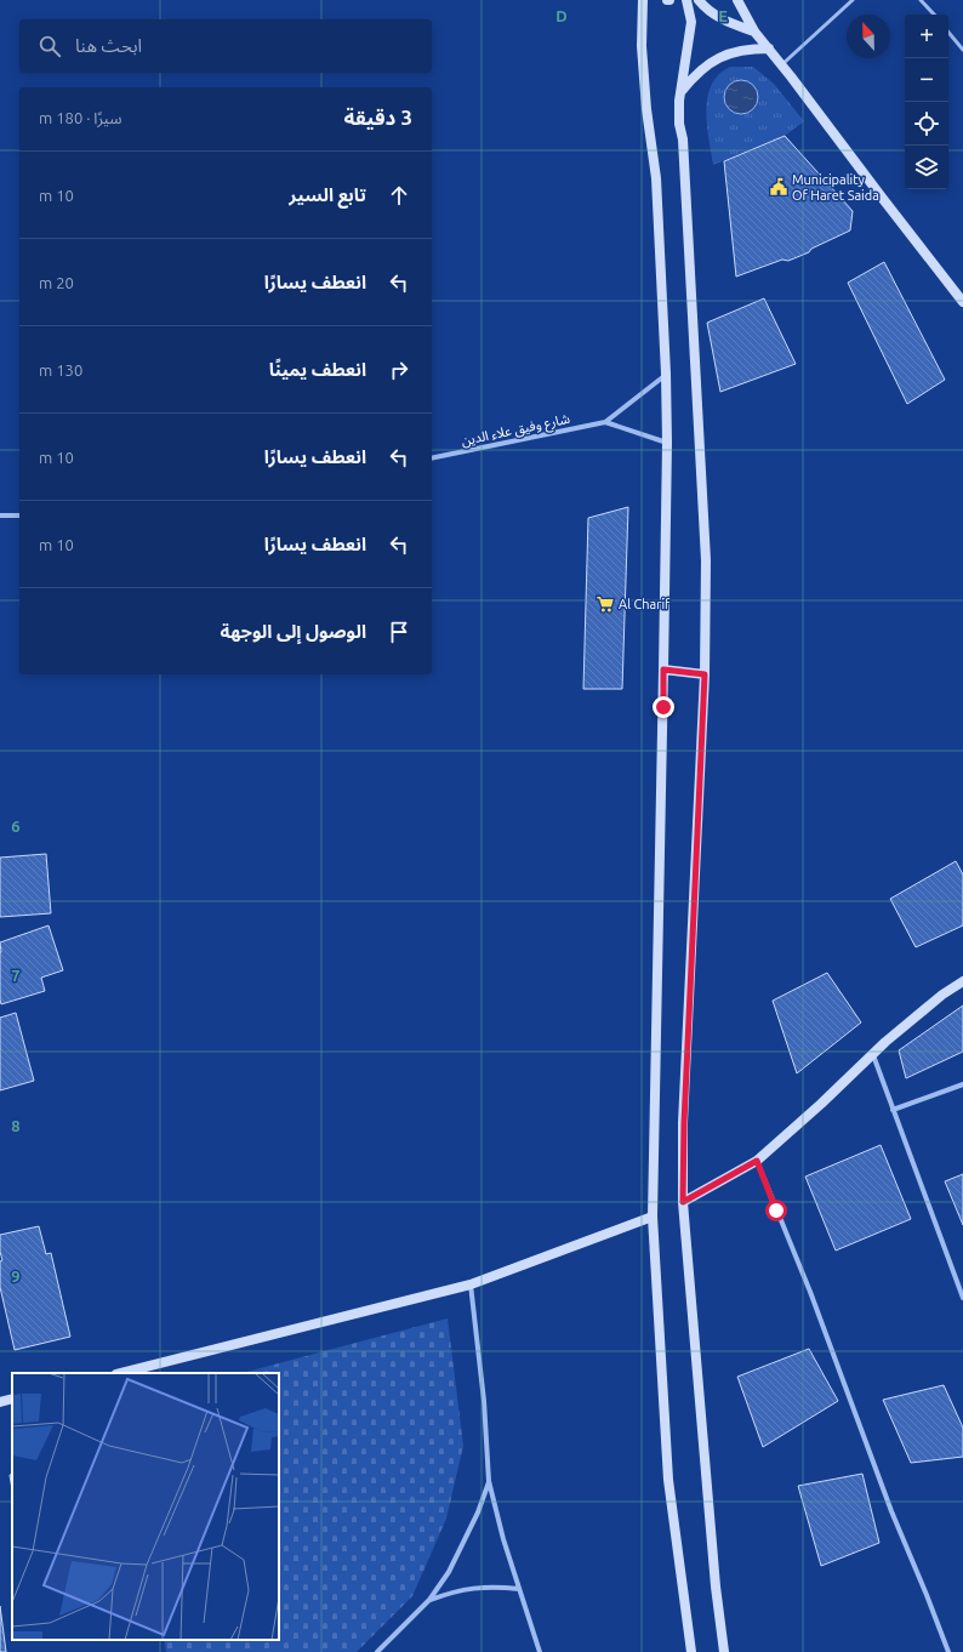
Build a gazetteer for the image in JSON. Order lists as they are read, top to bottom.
{
  "streets": {
    "street": ["شارع وفيق علاء الدين"]
  },
  "places": {
    "public building": ["Municipality Of Haret Saida"],
    "supermarket": ["Al Charif"]
  },
  "north": "top",
  "page": {
    "map_buttons": ["+", "−"],
    "search": "ابحث هنا",
    "heading": ["3 دقيقة", "سيرًا · 180 m"],
    "list": [
      ["تابع السير", "10 m"],
      ["انعطف يسارًا", "20 m"],
      ["انعطف يمينًا", "130 m"],
      ["انعطف يسارًا", "10 m"],
      ["انعطف يسارًا", "10 m"],
      "الوصول إلى الوجهة"
    ]
  },
  "grid": {
    "columns": ["D", "E"],
    "rows": [
      "6",
      "7",
      "8",
      "9"
    ]
  }
}
